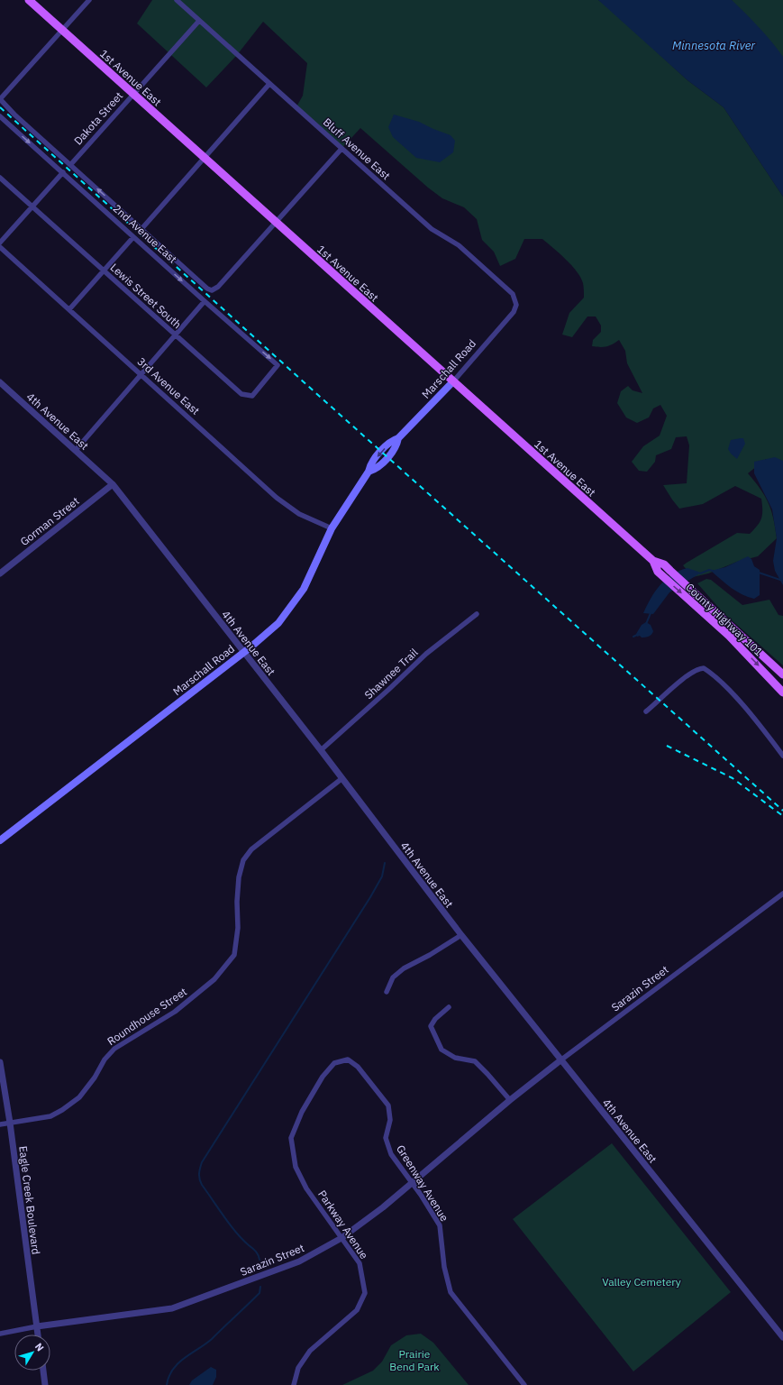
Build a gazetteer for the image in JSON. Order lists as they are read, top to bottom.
{
  "streets": {
    "main road": ["1st Avenue East", "Marschall Road", "County Highway 101"],
    "street": [
      "Dakota Street",
      "Bluff Avenue East",
      "2nd Avenue East",
      "Lewis Street South",
      "3rd Avenue East",
      "4th Avenue East",
      "Gorman Street",
      "Shawnee Trail",
      "Sarazin Street",
      "Roundhouse Street",
      "Greenway Avenue",
      "Eagle Creek Boulevard",
      "Parkway Avenue"
    ]
  },
  "crossings": [
    ["1st Avenue East", "Dakota Street"],
    ["1st Avenue East", "2nd Avenue East"],
    ["1st Avenue East", "Marschall Road"],
    ["1st Avenue East", "County Highway 101"],
    ["Dakota Street", "Bluff Avenue East"],
    ["Dakota Street", "2nd Avenue East"],
    ["Bluff Avenue East", "Marschall Road"],
    ["2nd Avenue East", "Lewis Street South"],
    ["Marschall Road", "3rd Avenue East"],
    ["Marschall Road", "4th Avenue East"],
    ["4th Avenue East", "Gorman Street"],
    ["4th Avenue East", "Shawnee Trail"],
    ["4th Avenue East", "Sarazin Street"],
    ["4th Avenue East", "Roundhouse Street"],
    ["Sarazin Street", "Greenway Avenue"],
    ["Sarazin Street", "Eagle Creek Boulevard"],
    ["Sarazin Street", "Parkway Avenue"],
    ["Roundhouse Street", "Eagle Creek Boulevard"],
    ["Greenway Avenue", "Parkway Avenue"]
  ],
  "water": ["Minnesota River"],
  "parks": ["Valley Cemetery", "Prairie Bend Park"],
  "north": "top right"
}
